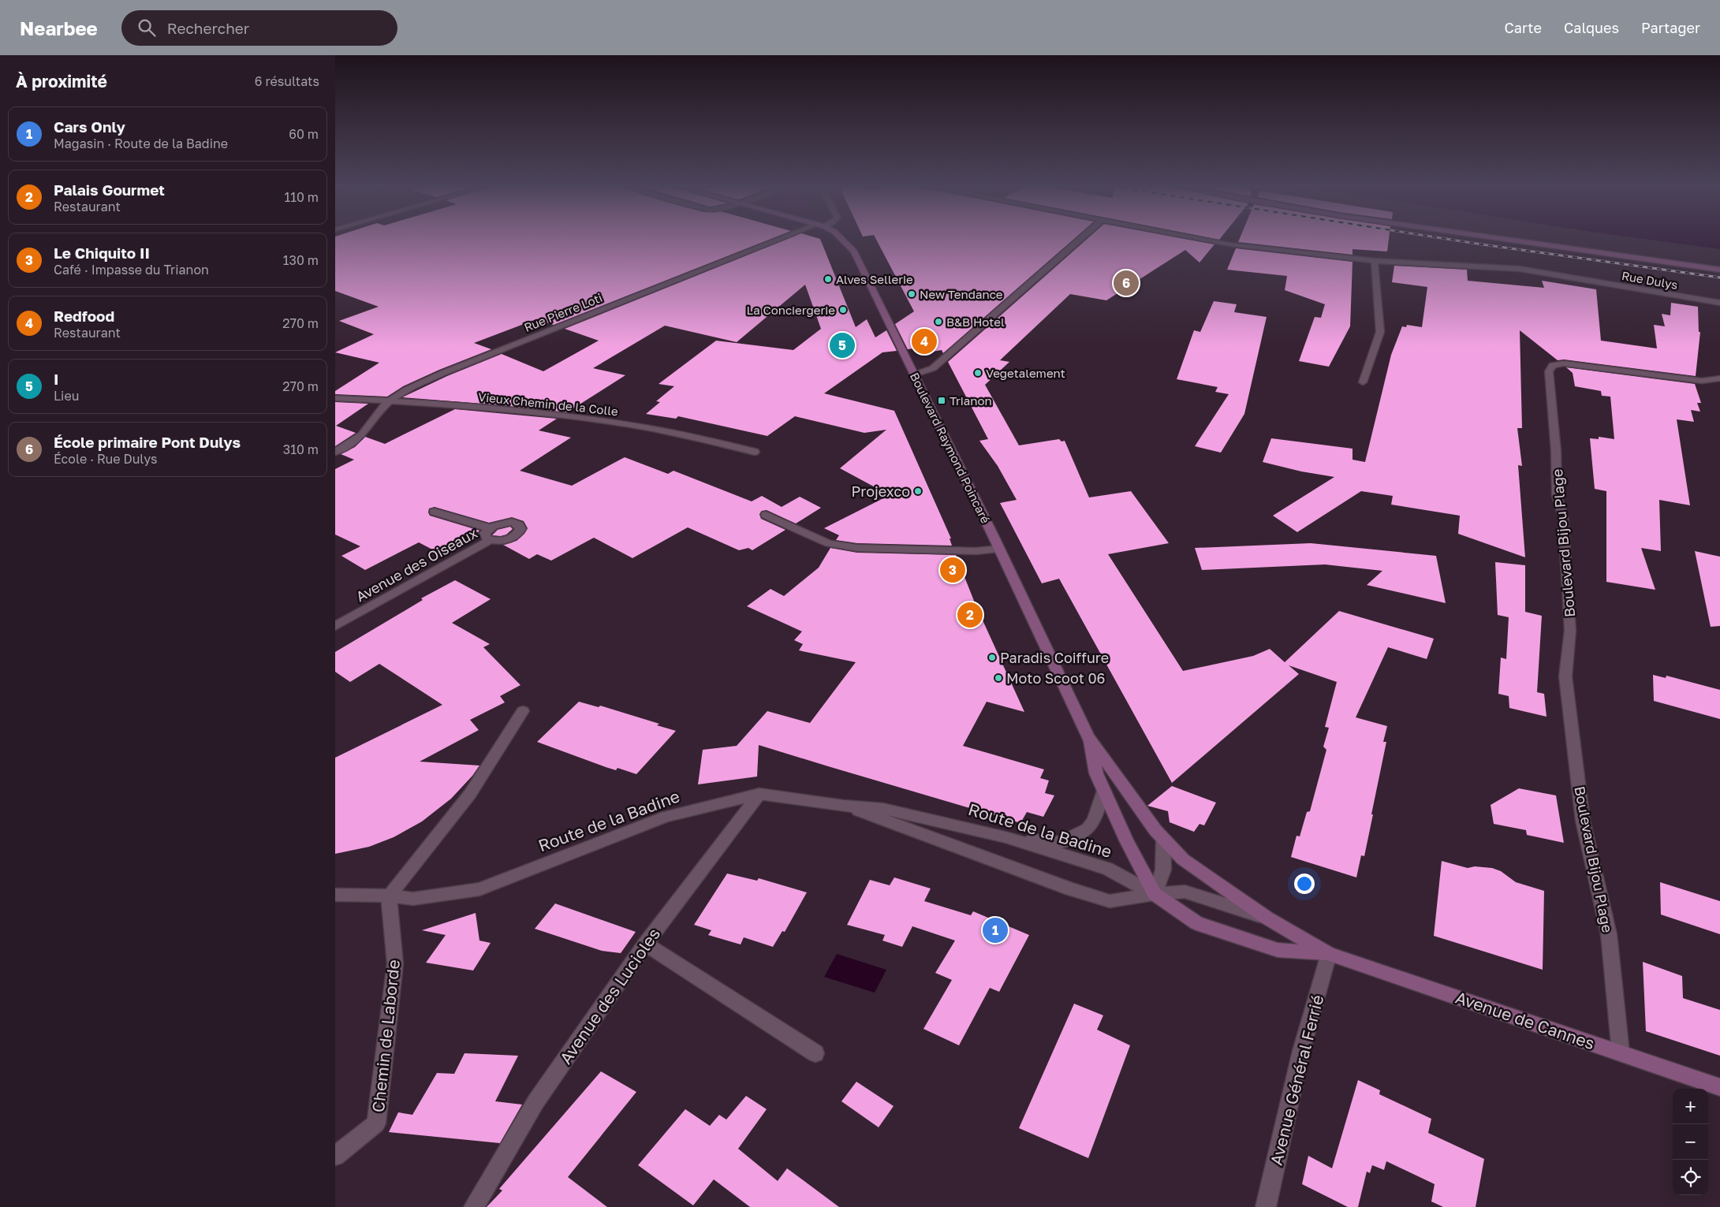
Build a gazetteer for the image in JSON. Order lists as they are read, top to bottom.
{
  "streets": {
    "main road": ["Boulevard Raymond Poincaré", "Avenue de Cannes"],
    "street": [
      "Rue Dulys",
      "Rue Pierre Loti",
      "Vieux Chemin de la Colle",
      "Boulevard Bijou Plage",
      "Avenue des Oiseaux",
      "Route de la Badine",
      "Avenue des Lucioles",
      "Chemin de Laborde",
      "Avenue Général Ferrié"
    ]
  },
  "crossings": [
    ["Rue Pierre Loti", "Vieux Chemin de la Colle"],
    ["Boulevard Raymond Poincaré", "Route de la Badine"],
    ["Boulevard Raymond Poincaré", "Avenue de Cannes"],
    ["Boulevard Bijou Plage", "Avenue de Cannes"],
    ["Route de la Badine", "Avenue des Lucioles"],
    ["Route de la Badine", "Avenue de Cannes"],
    ["Route de la Badine", "Chemin de Laborde"],
    ["Avenue de Cannes", "Avenue Général Ferrié"]
  ],
  "places": {
    "other": [
      "Alves Sellerie",
      "New Tendance",
      "La Conciergerie",
      "B&B Hotel",
      "Vegetalement",
      "Projexco",
      "Paradis Coiffure",
      "Moto Scoot 06"
    ],
    "transit": ["Trianon"]
  },
  "page": {
    "header": "Nearbee",
    "search": "Rechercher",
    "nav": ["Carte", "Calques", "Partager"],
    "heading": ["À proximité", "6 résultats"],
    "list": [
      {
        "mark": "1",
        "name": "Cars Only",
        "note": "Magasin · Route de la Badine",
        "value": "60 m"
      },
      {
        "mark": "2",
        "name": "Palais Gourmet",
        "note": "Restaurant",
        "value": "110 m"
      },
      {
        "mark": "3",
        "name": "Le Chiquito II",
        "note": "Café · Impasse du Trianon",
        "value": "130 m"
      },
      {
        "mark": "4",
        "name": "Redfood",
        "note": "Restaurant",
        "value": "270 m"
      },
      {
        "mark": "5",
        "name": "I",
        "note": "Lieu",
        "value": "270 m"
      },
      {
        "mark": "6",
        "name": "École primaire Pont Dulys",
        "note": "École · Rue Dulys",
        "value": "310 m"
      }
    ],
    "pins": [
      "6",
      "4",
      "5",
      "3",
      "2",
      "1"
    ],
    "map_buttons": ["+", "−"]
  }
}
